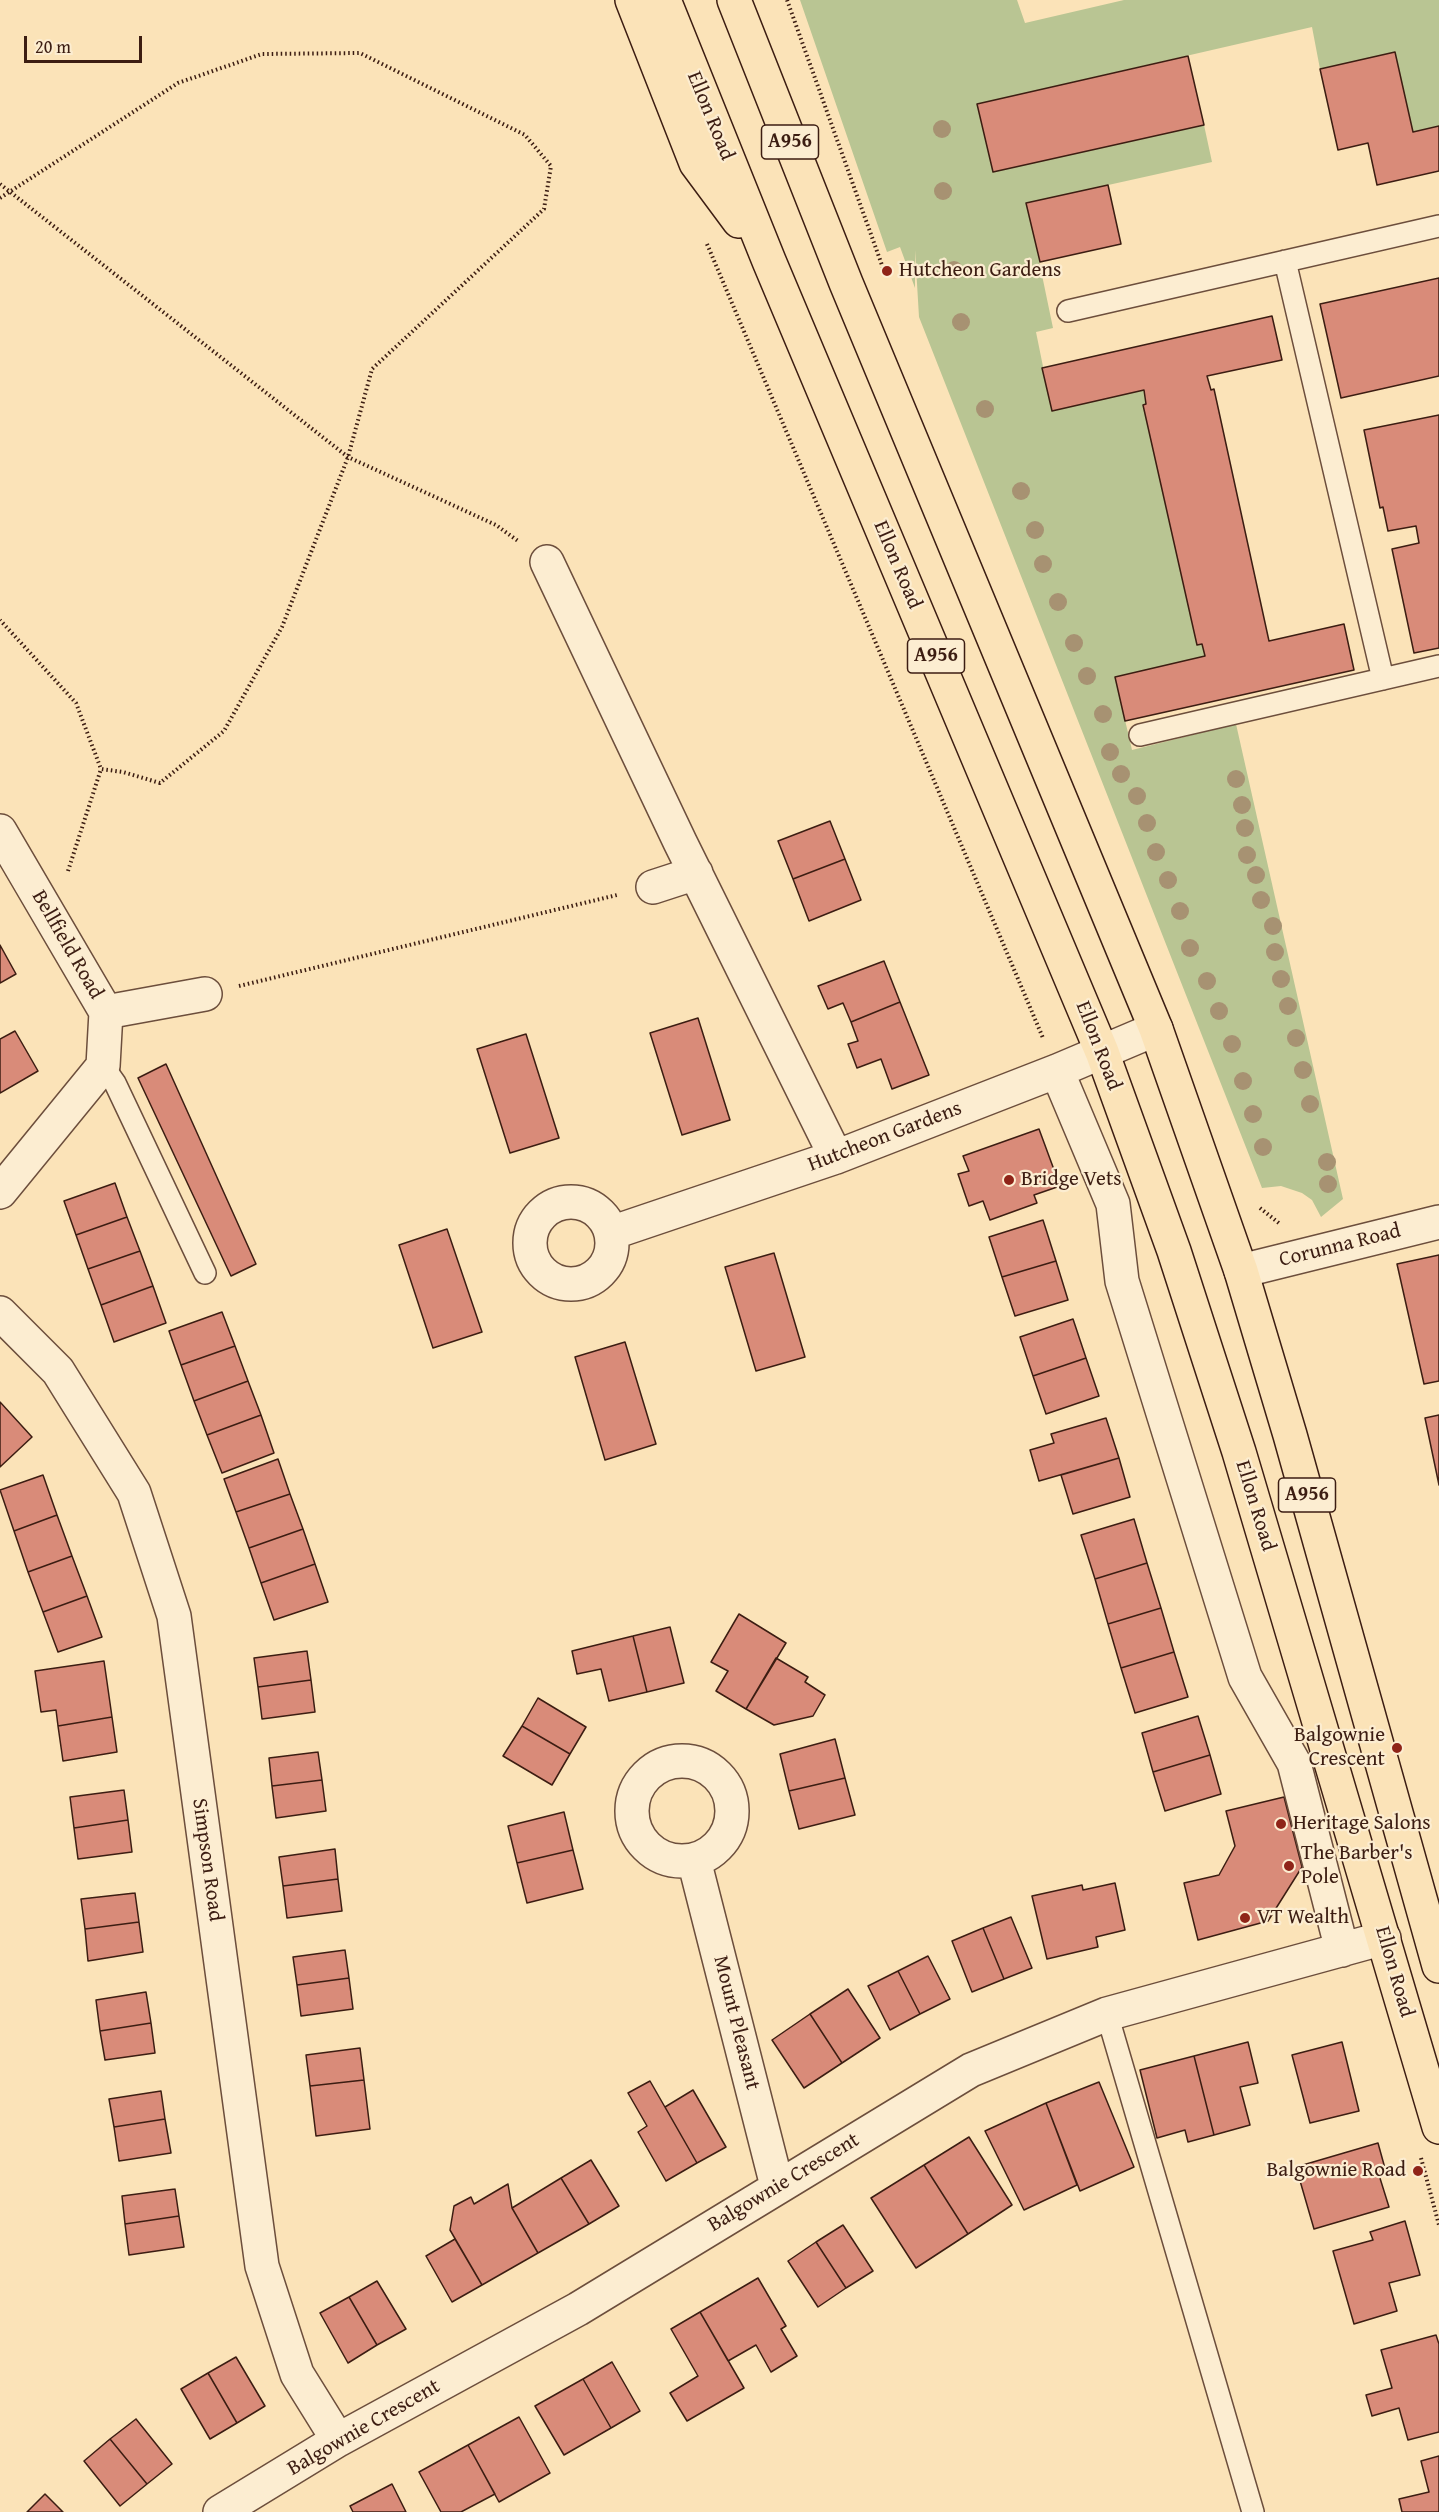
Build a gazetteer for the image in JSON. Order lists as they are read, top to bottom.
{
  "streets": {
    "main road": ["Ellon Road", "A956"],
    "street": [
      "Bellfield Road",
      "Hutcheon Gardens",
      "Corunna Road",
      "Simpson Road",
      "Mount Pleasant",
      "Balgownie Crescent"
    ]
  },
  "crossings": [
    ["Ellon Road", "Hutcheon Gardens"],
    ["Ellon Road", "Balgownie Crescent"],
    ["A956", "Hutcheon Gardens"],
    ["A956", "Corunna Road"],
    ["Simpson Road", "Balgownie Crescent"],
    ["Mount Pleasant", "Balgownie Crescent"]
  ],
  "places": [
    "Hutcheon Gardens",
    "Bridge Vets",
    "Balgownie Crescent",
    "Heritage Salons",
    "The Barber's Pole",
    "VT Wealth",
    "Balgownie Road"
  ],
  "scale_bar": "20 m"
}
